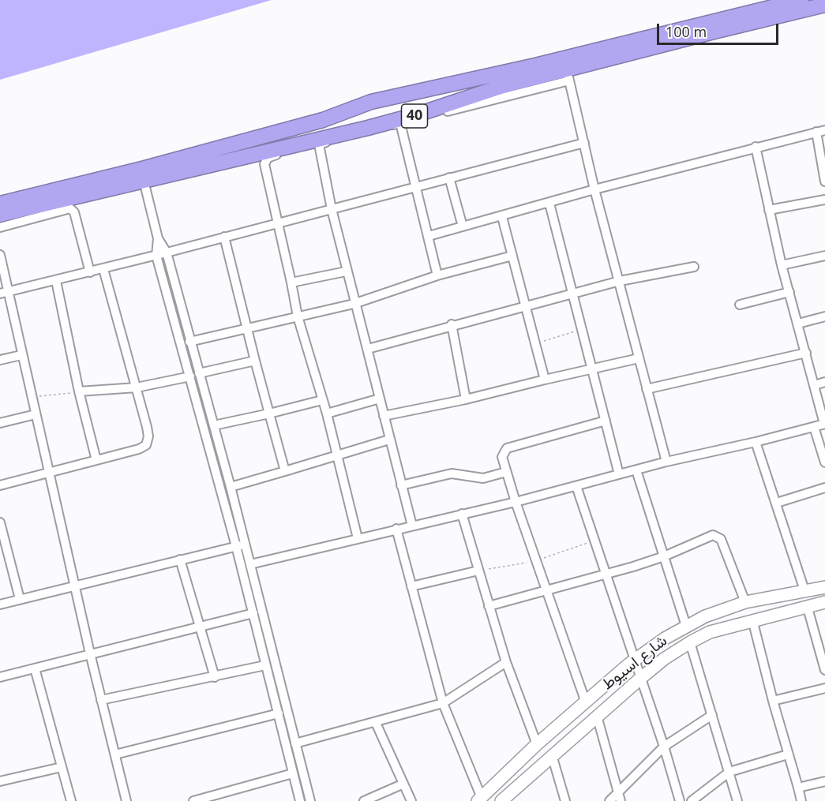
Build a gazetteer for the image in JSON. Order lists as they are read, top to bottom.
{
  "streets": {
    "highway": ["40"],
    "street": ["شارع اسيوط"]
  },
  "scale_bar": "100 m"
}
